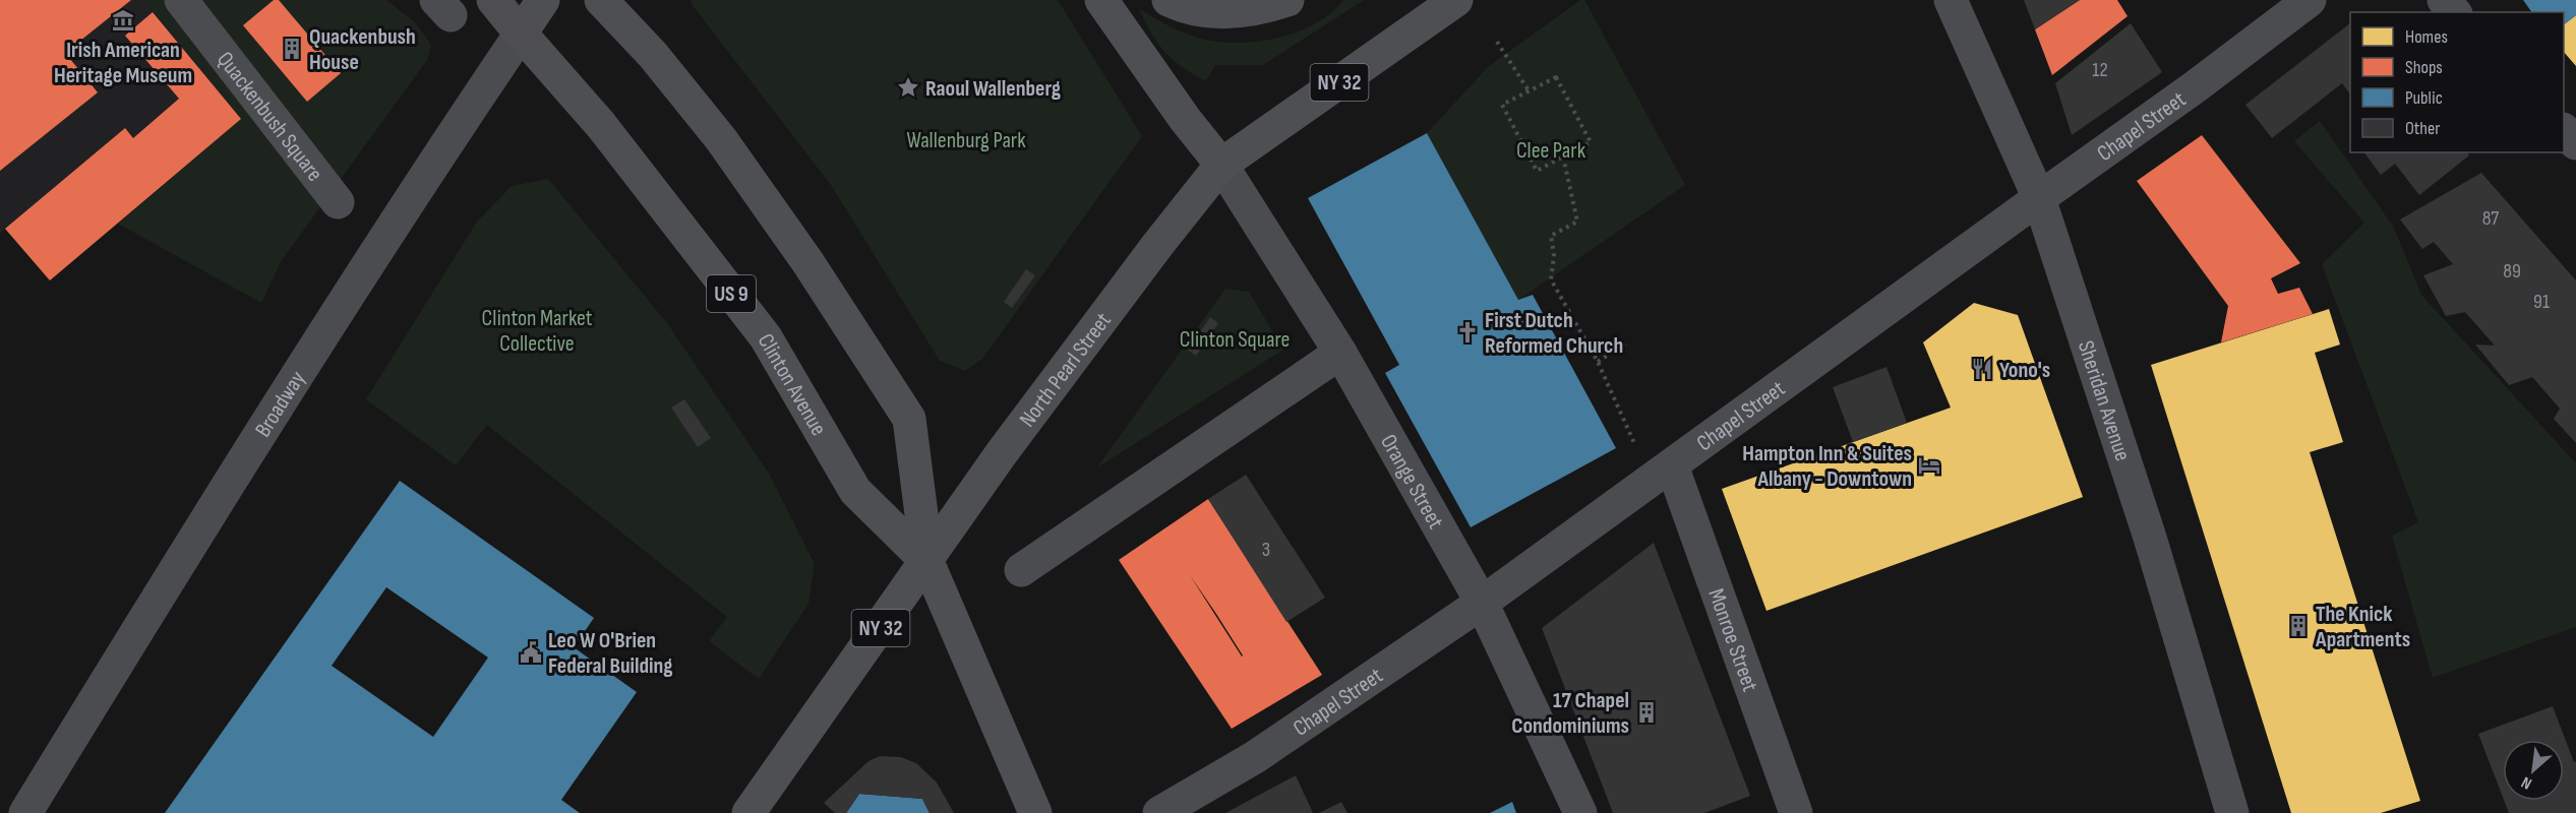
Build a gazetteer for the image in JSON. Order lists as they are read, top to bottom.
{
  "streets": {
    "main road": [
      "NY 32",
      "US 9",
      "North Pearl Street",
      "Clinton Avenue",
      "Broadway"
    ],
    "street": [
      "Quackenbush Square",
      "Chapel Street",
      "Sheridan Avenue",
      "Orange Street",
      "Monroe Street"
    ]
  },
  "crossings": [
    ["Chapel Street", "Sheridan Avenue"],
    ["Chapel Street", "Orange Street"],
    ["Chapel Street", "Monroe Street"],
    ["North Pearl Street", "Clinton Avenue"],
    ["North Pearl Street", "Orange Street"],
    ["Clinton Avenue", "Broadway"]
  ],
  "parks": [
    "Wallenburg Park",
    "Clee Park",
    "Clinton Market Collective",
    "Clinton Square"
  ],
  "places": {
    "museum": ["Irish American Heritage Museum"],
    "building": ["Quackenbush House", "The Knick Apartments", "17 Chapel Condominiums"],
    "place": ["Raoul Wallenberg"],
    "church": ["First Dutch Reformed Church"],
    "restaurant": ["Yono's"],
    "hotel": ["Hampton Inn & Suites Albany - Downtown"],
    "public building": ["Leo W O'Brien Federal Building"]
  },
  "house_numbers": [
    "12",
    "87",
    "89",
    "91",
    "3"
  ],
  "legend": [
    "Homes",
    "Shops",
    "Public",
    "Other"
  ],
  "north": "bottom left"
}
